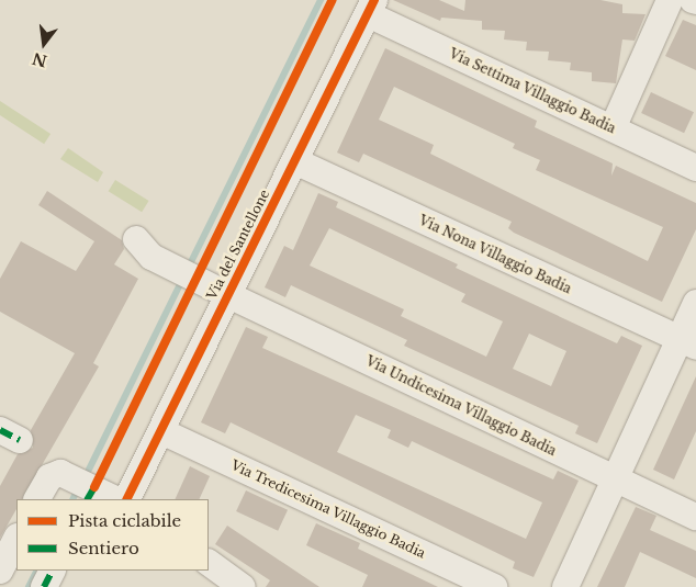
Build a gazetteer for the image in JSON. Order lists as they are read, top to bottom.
{
  "streets": {
    "street": [
      "Via Settima Villaggio Badia",
      "Via del Santellone",
      "Via Nona Villaggio Badia",
      "Via Undicesima Villaggio Badia",
      "Via Tredicesima Villaggio Badia"
    ]
  },
  "crossings": [
    ["Via Settima Villaggio Badia", "Via del Santellone"],
    ["Via del Santellone", "Via Nona Villaggio Badia"],
    ["Via del Santellone", "Via Undicesima Villaggio Badia"],
    ["Via del Santellone", "Via Tredicesima Villaggio Badia"]
  ],
  "legend": ["Pista ciclabile", "Sentiero"],
  "north": "bottom"
}
